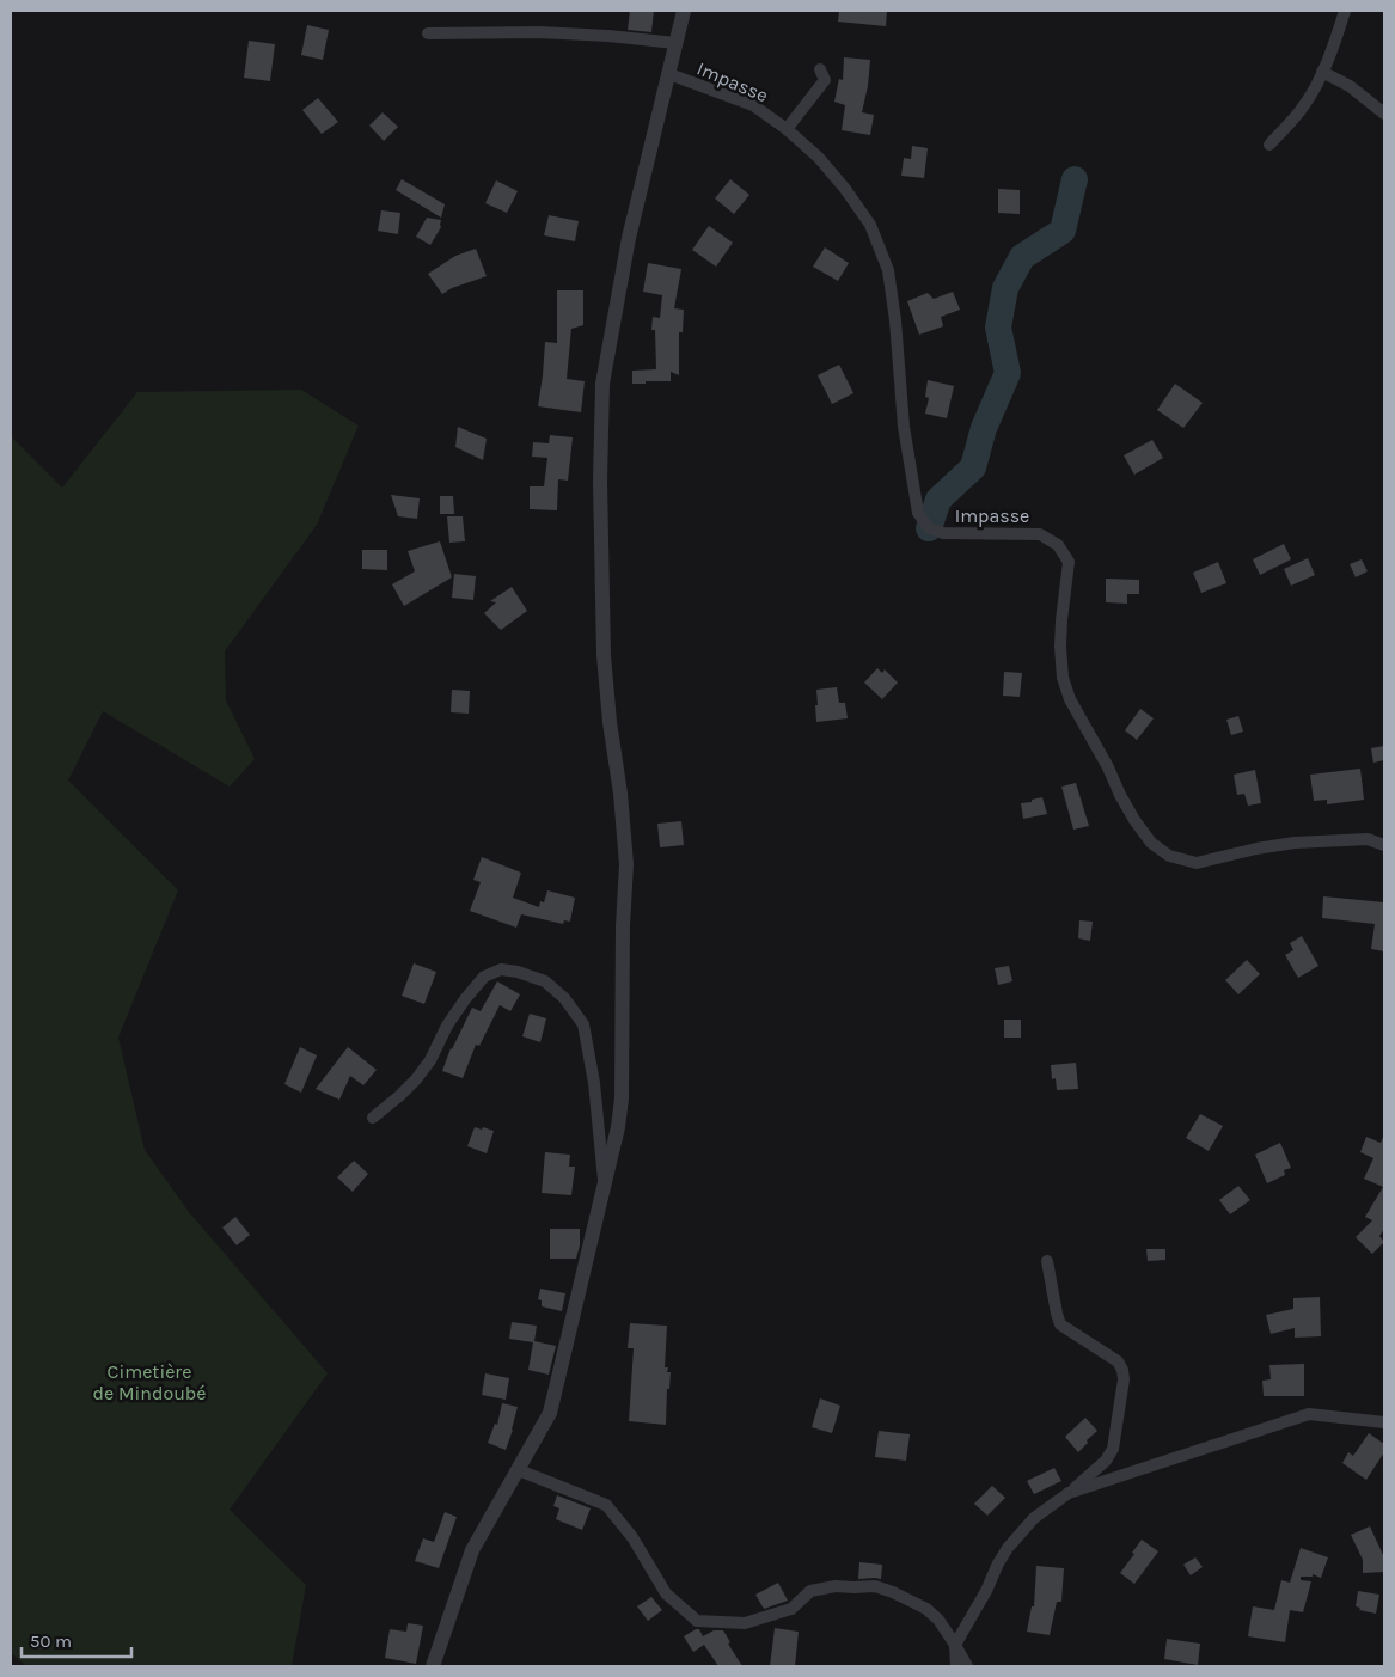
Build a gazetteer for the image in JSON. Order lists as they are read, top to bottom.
{
  "streets": {
    "street": ["Impasse"]
  },
  "parks": ["Cimetière de Mindoubé"],
  "scale_bar": "50 m"
}
